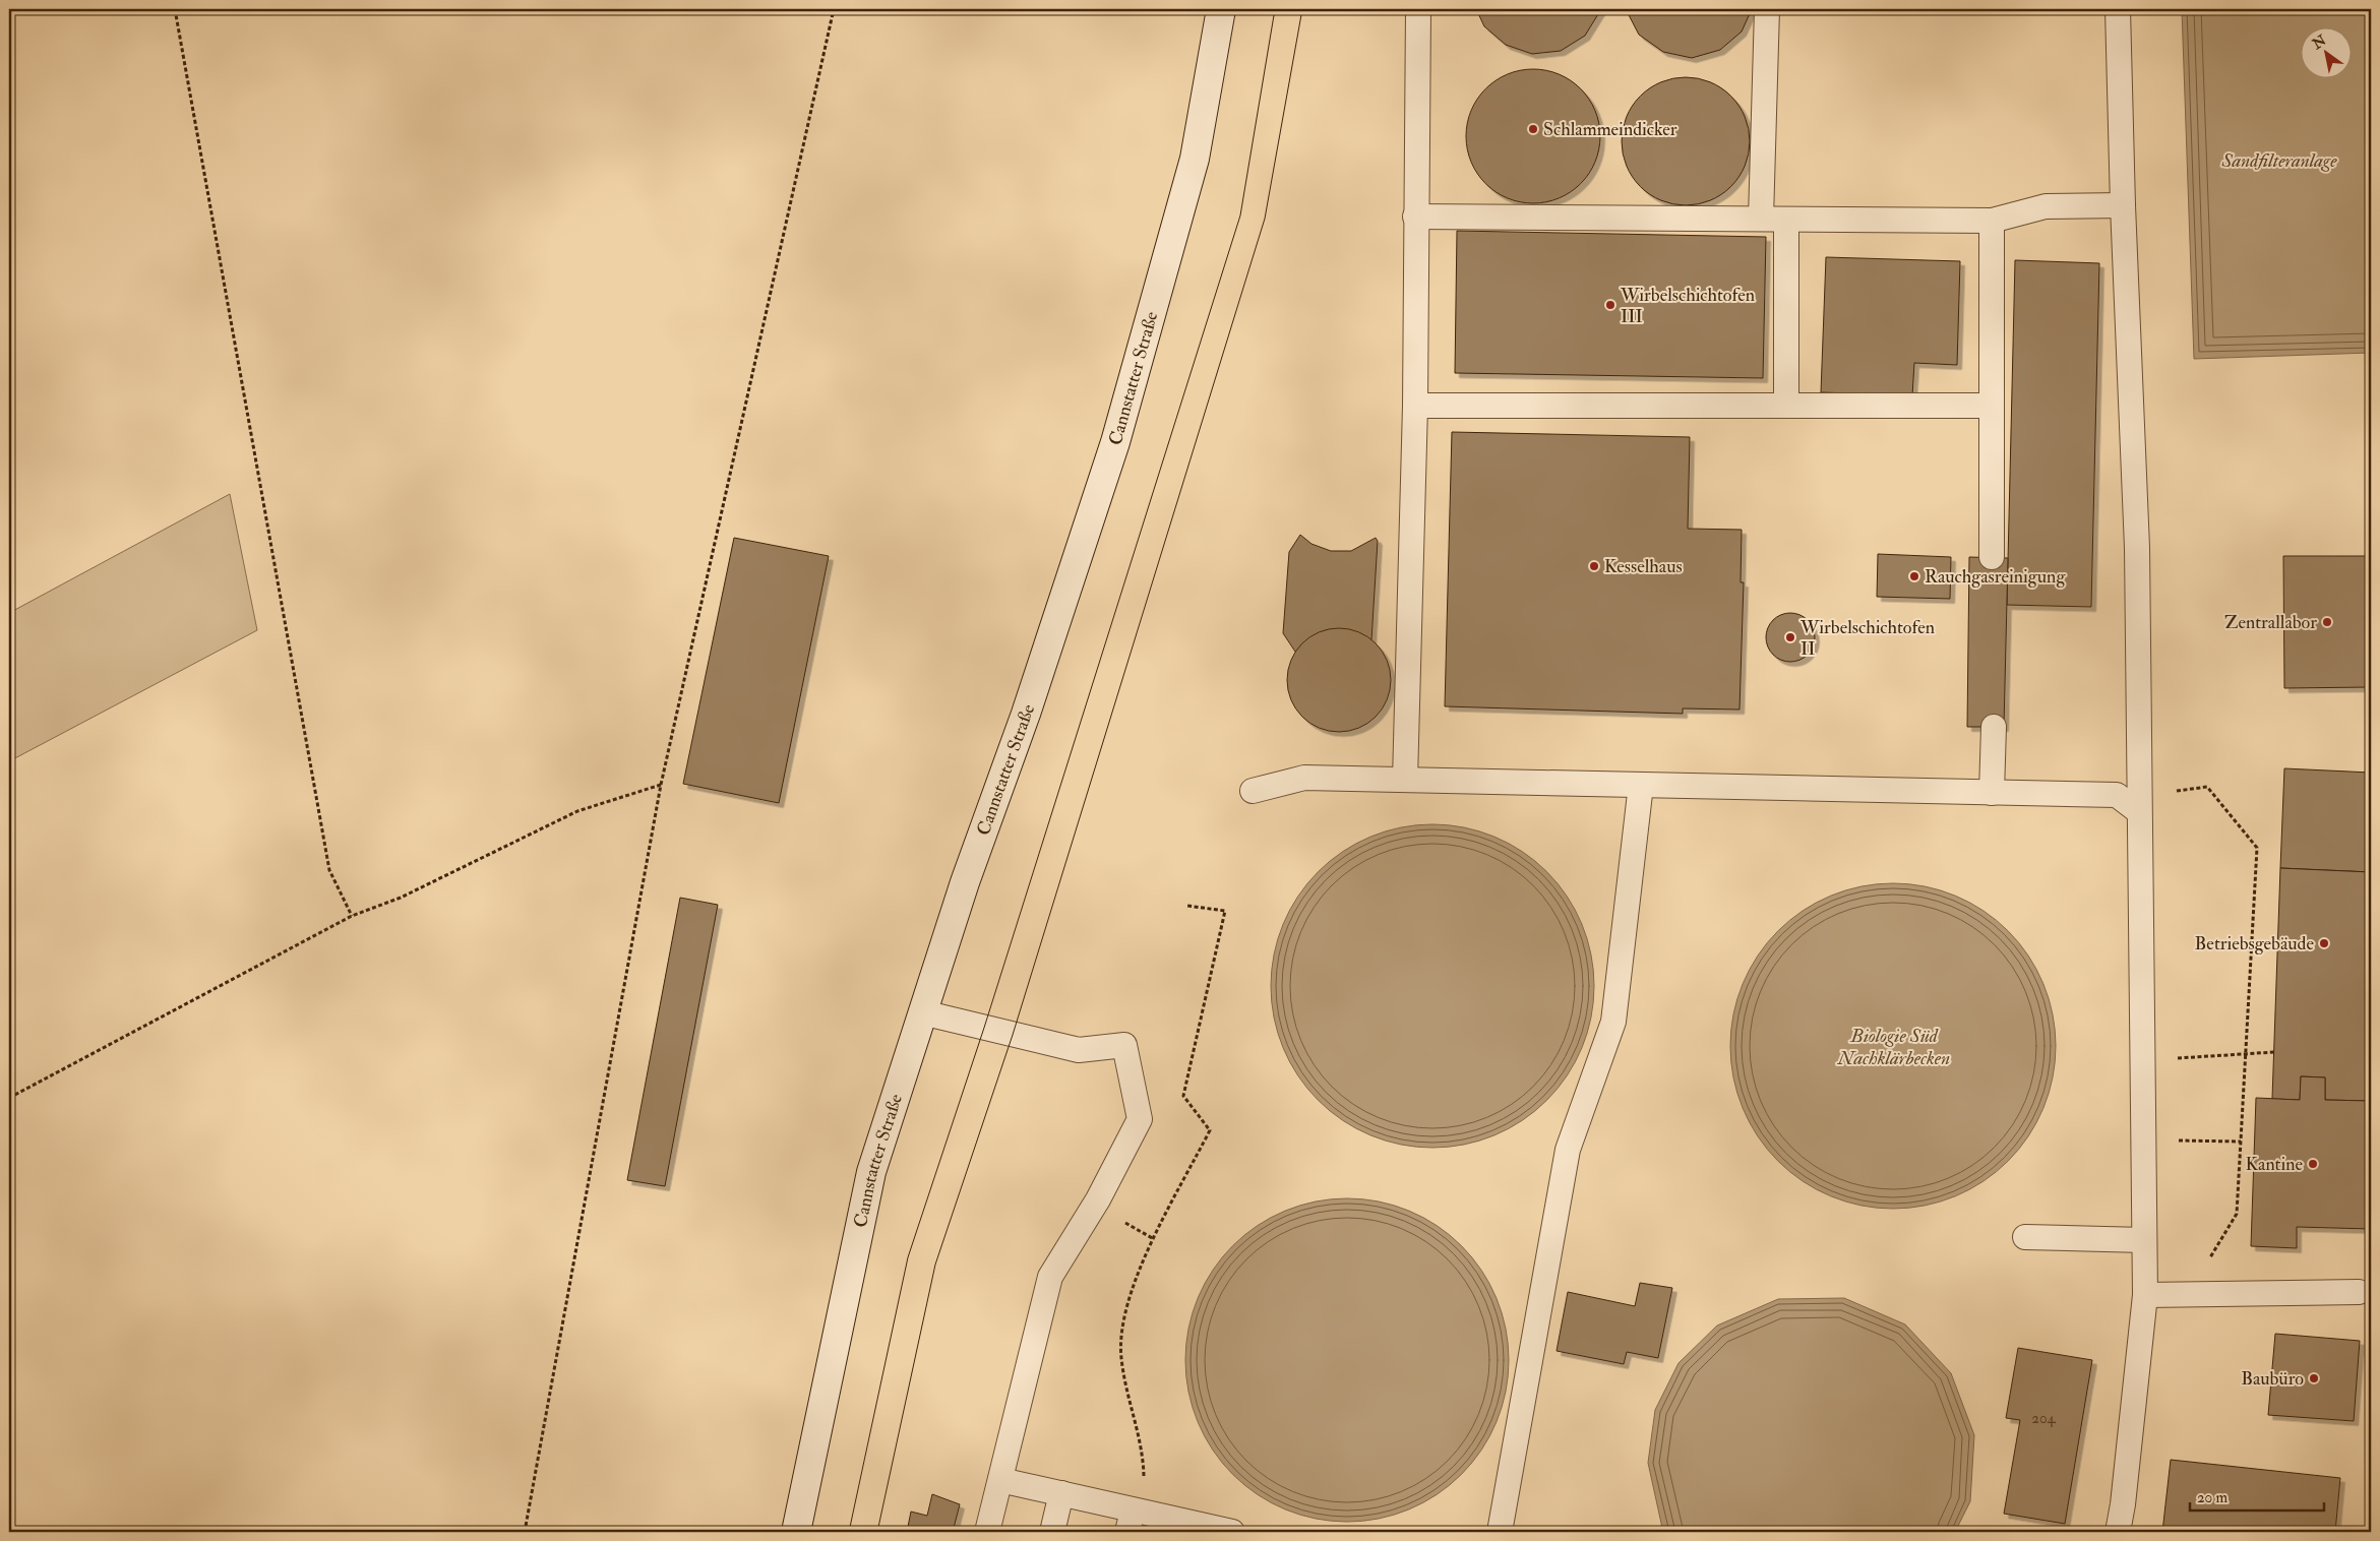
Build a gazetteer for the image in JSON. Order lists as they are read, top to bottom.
{
  "streets": {
    "main road": ["Cannstatter Straße"]
  },
  "water": ["Sandfilteranlage", "Biologie Süd Nachklärbecken"],
  "places": [
    "Schlammeindicker",
    "Wirbelschichtofen III",
    "Kesselhaus",
    "Rauchgasreinigung",
    "Zentrallabor",
    "Wirbelschichtofen II",
    "Betriebsgebäude",
    "Kantine",
    "Baubüro"
  ],
  "house_numbers": ["204"],
  "scale_bar": "20 m",
  "north": "top left"
}
